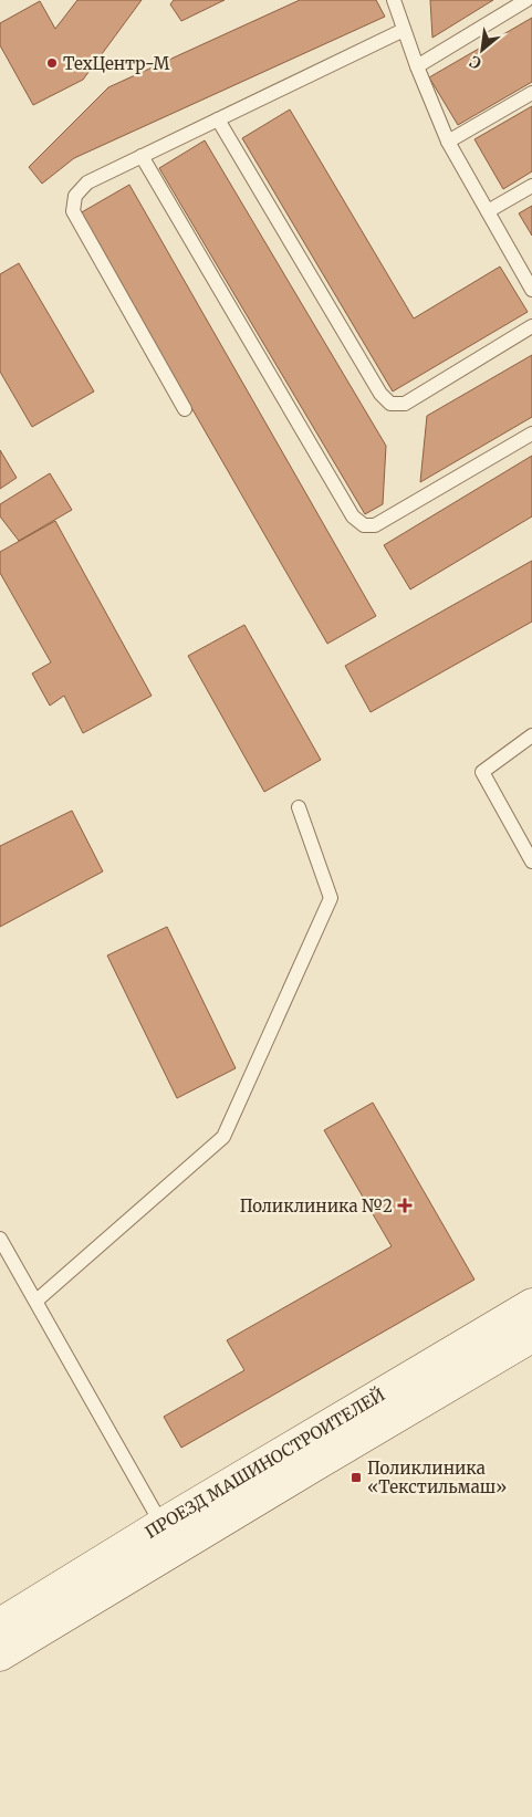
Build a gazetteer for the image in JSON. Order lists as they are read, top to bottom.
{
  "streets": {
    "main road": ["ПРОЕЗД МАШИНОСТРОИТЕЛЕЙ"]
  },
  "places": {
    "other": ["ТехЦентр-М"],
    "health": ["Поликлиника №2"],
    "transit": ["Поликлиника «Текстильмаш»"]
  },
  "north": "bottom left"
}
